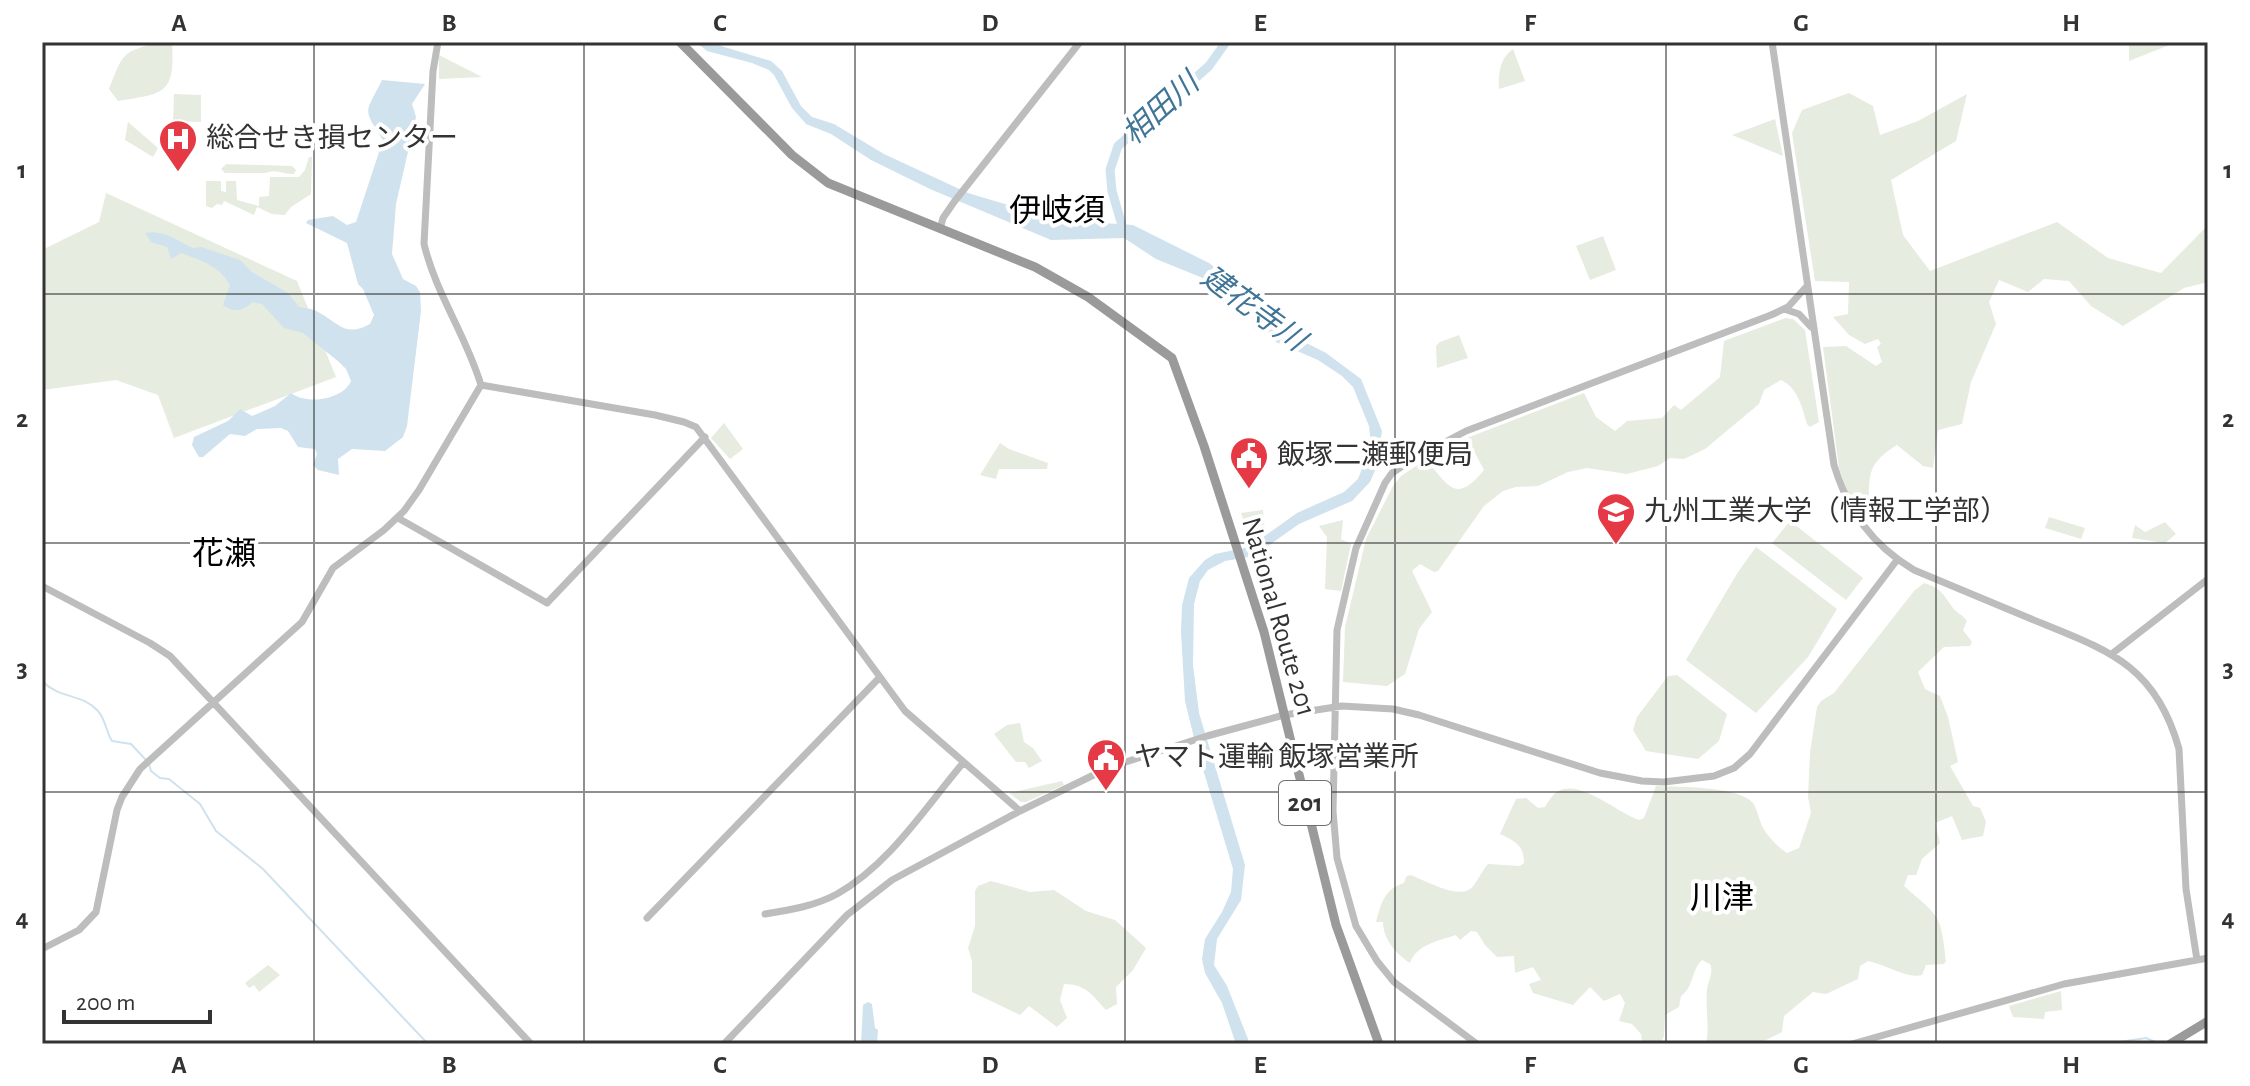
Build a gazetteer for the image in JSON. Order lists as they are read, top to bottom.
{
  "streets": {
    "highway": ["National Route 201", "201"]
  },
  "districts": ["伊岐須", "花瀬", "川津"],
  "water": ["相田川", "建花寺川"],
  "places": {
    "hospital": ["総合せき損センター"],
    "public building": ["飯塚二瀬郵便局", "ヤマト運輸 飯塚営業所"],
    "school or university": ["九州工業大学（情報工学部）"]
  },
  "scale_bar": "200 m",
  "grid": {
    "columns": [
      "A",
      "B",
      "C",
      "D",
      "E",
      "F",
      "G",
      "H"
    ],
    "rows": [
      "1",
      "2",
      "3",
      "4"
    ]
  }
}
